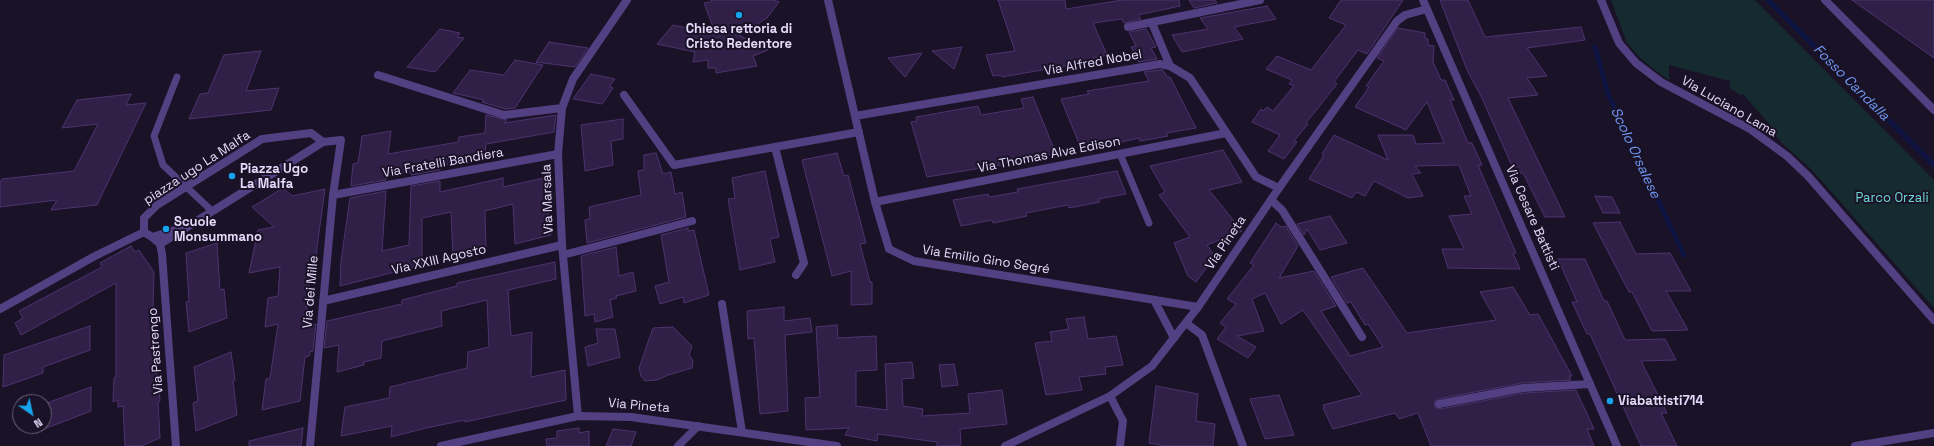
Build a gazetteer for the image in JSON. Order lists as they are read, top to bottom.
{
  "streets": {
    "street": [
      "Via Alfred Nobel",
      "Via Luciano Lama",
      "Via Thomas Alva Edison",
      "Via Fratelli Bandiera",
      "piazza ugo La Malfa",
      "Via Marsala",
      "Via Cesare Battisti",
      "Via Pineta",
      "Via XXIII Agosto",
      "Via Emilio Gino Segré",
      "Via dei Mille",
      "Via Pastrengo"
    ]
  },
  "crossings": [
    ["Via Alfred Nobel", "Via Thomas Alva Edison"],
    ["Via Alfred Nobel", "Via Pineta"],
    ["Via Alfred Nobel", "Via Emilio Gino Segré"],
    ["Via Thomas Alva Edison", "Via Emilio Gino Segré"],
    ["Via Fratelli Bandiera", "Via Marsala"],
    ["Via Fratelli Bandiera", "Via dei Mille"],
    ["piazza ugo La Malfa", "Via dei Mille"],
    ["Via Marsala", "Via Pineta"],
    ["Via Marsala", "Via XXIII Agosto"],
    ["Via Cesare Battisti", "Via Pineta"],
    ["Via Pineta", "Via Emilio Gino Segré"],
    ["Via XXIII Agosto", "Via dei Mille"]
  ],
  "water": ["Fosso Candalla", "Scolo Orsalese"],
  "parks": ["Parco Orzali"],
  "places": [
    "Chiesa rettoria di Cristo Redentore",
    "Piazza Ugo La Malfa",
    "Scuole Monsummano",
    "Viabattisti714"
  ],
  "north": "bottom right"
}
